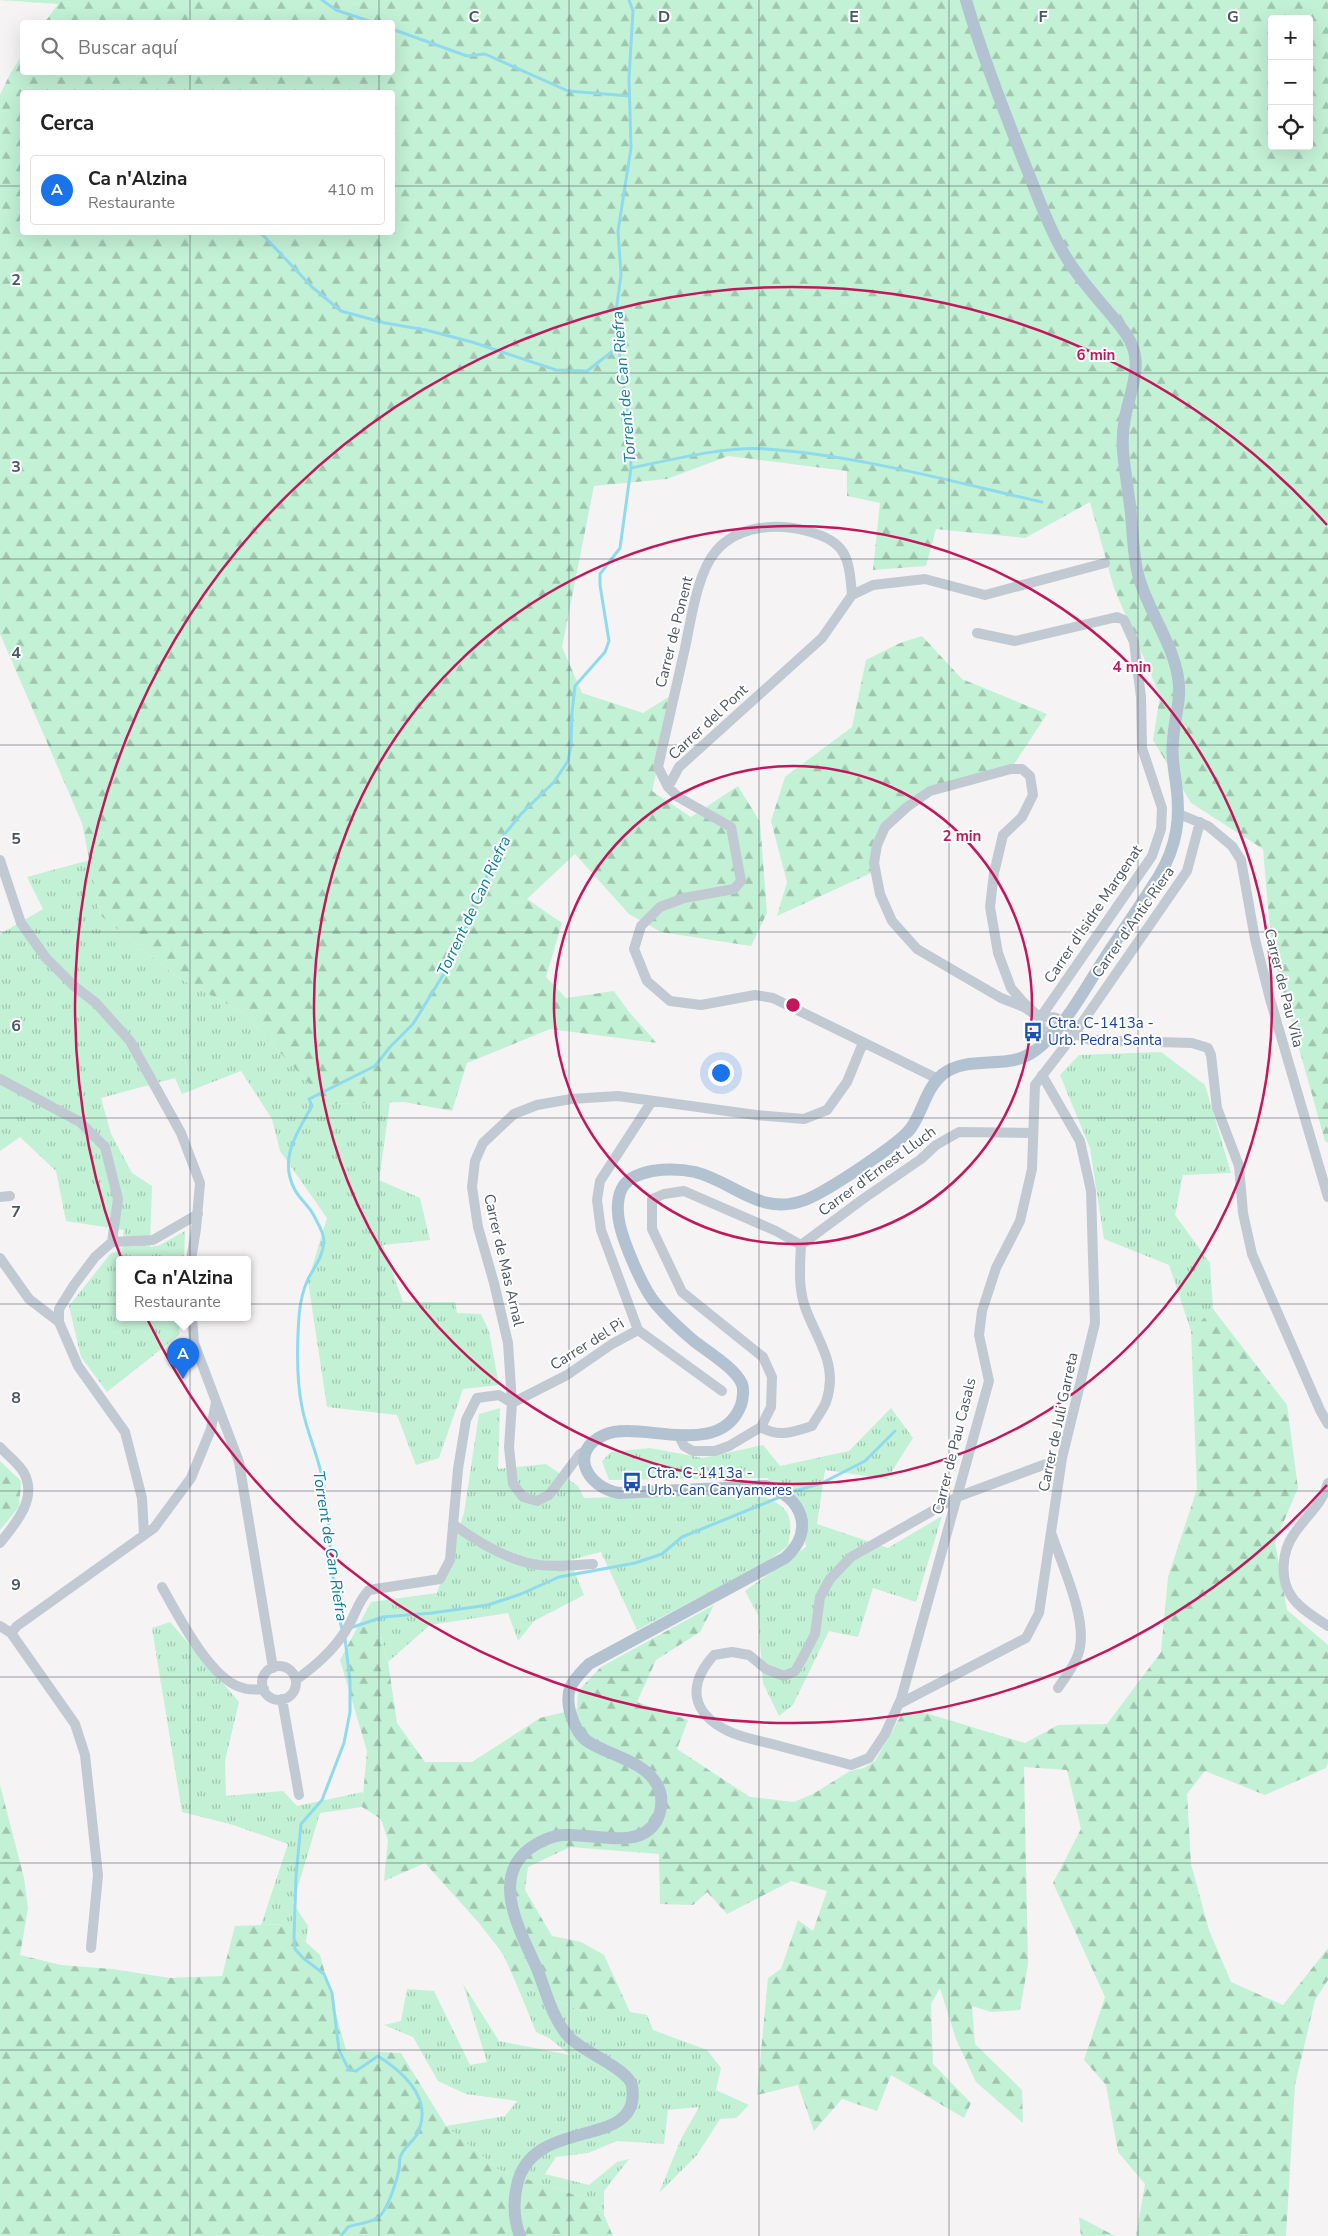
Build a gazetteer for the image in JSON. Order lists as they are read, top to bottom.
{
  "streets": {
    "street": [
      "Carrer de Ponent",
      "Carrer del Pont",
      "Carrer d'Isidre Margenat",
      "Carrer d'Antic Riera",
      "Carrer de Pau Vila",
      "Carrer d'Ernest Lluch",
      "Carrer de Mas Arnal",
      "Carrer del Pi",
      "Carrer de Juli Garreta",
      "Carrer de Pau Casals"
    ]
  },
  "crossings": [
    ["Carrer de Ponent", "Carrer del Pont"],
    ["Carrer d'Antic Riera", "Carrer de Pau Vila"],
    ["Carrer d'Antic Riera", "Carrer de Pau Casals"],
    ["Carrer d'Ernest Lluch", "Carrer de Pau Casals"],
    ["Carrer de Mas Arnal", "Carrer del Pi"],
    ["Carrer de Juli Garreta", "Carrer de Pau Casals"]
  ],
  "water": ["Torrent de Can Riefra"],
  "places": {
    "bus stop": ["Ctra. C-1413a - Urb. Pedra Santa", "Ctra. C-1413a - Urb. Can Canyameres"]
  },
  "page": {
    "map_buttons": ["+", "−"],
    "search": "Buscar aquí",
    "heading": "Cerca",
    "list": [
      {
        "mark": "A",
        "name": "Ca n'Alzina",
        "note": "Restaurante",
        "value": "410 m"
      }
    ],
    "popup": ["Ca n'Alzina", "Restaurante"],
    "pins": "A"
  },
  "grid": {
    "columns": [
      "C",
      "D",
      "E",
      "F",
      "G"
    ],
    "rows": [
      "2",
      "3",
      "4",
      "5",
      "6",
      "7",
      "8",
      "9"
    ]
  },
  "rings": ["6 min", "4 min", "2 min"]
}
